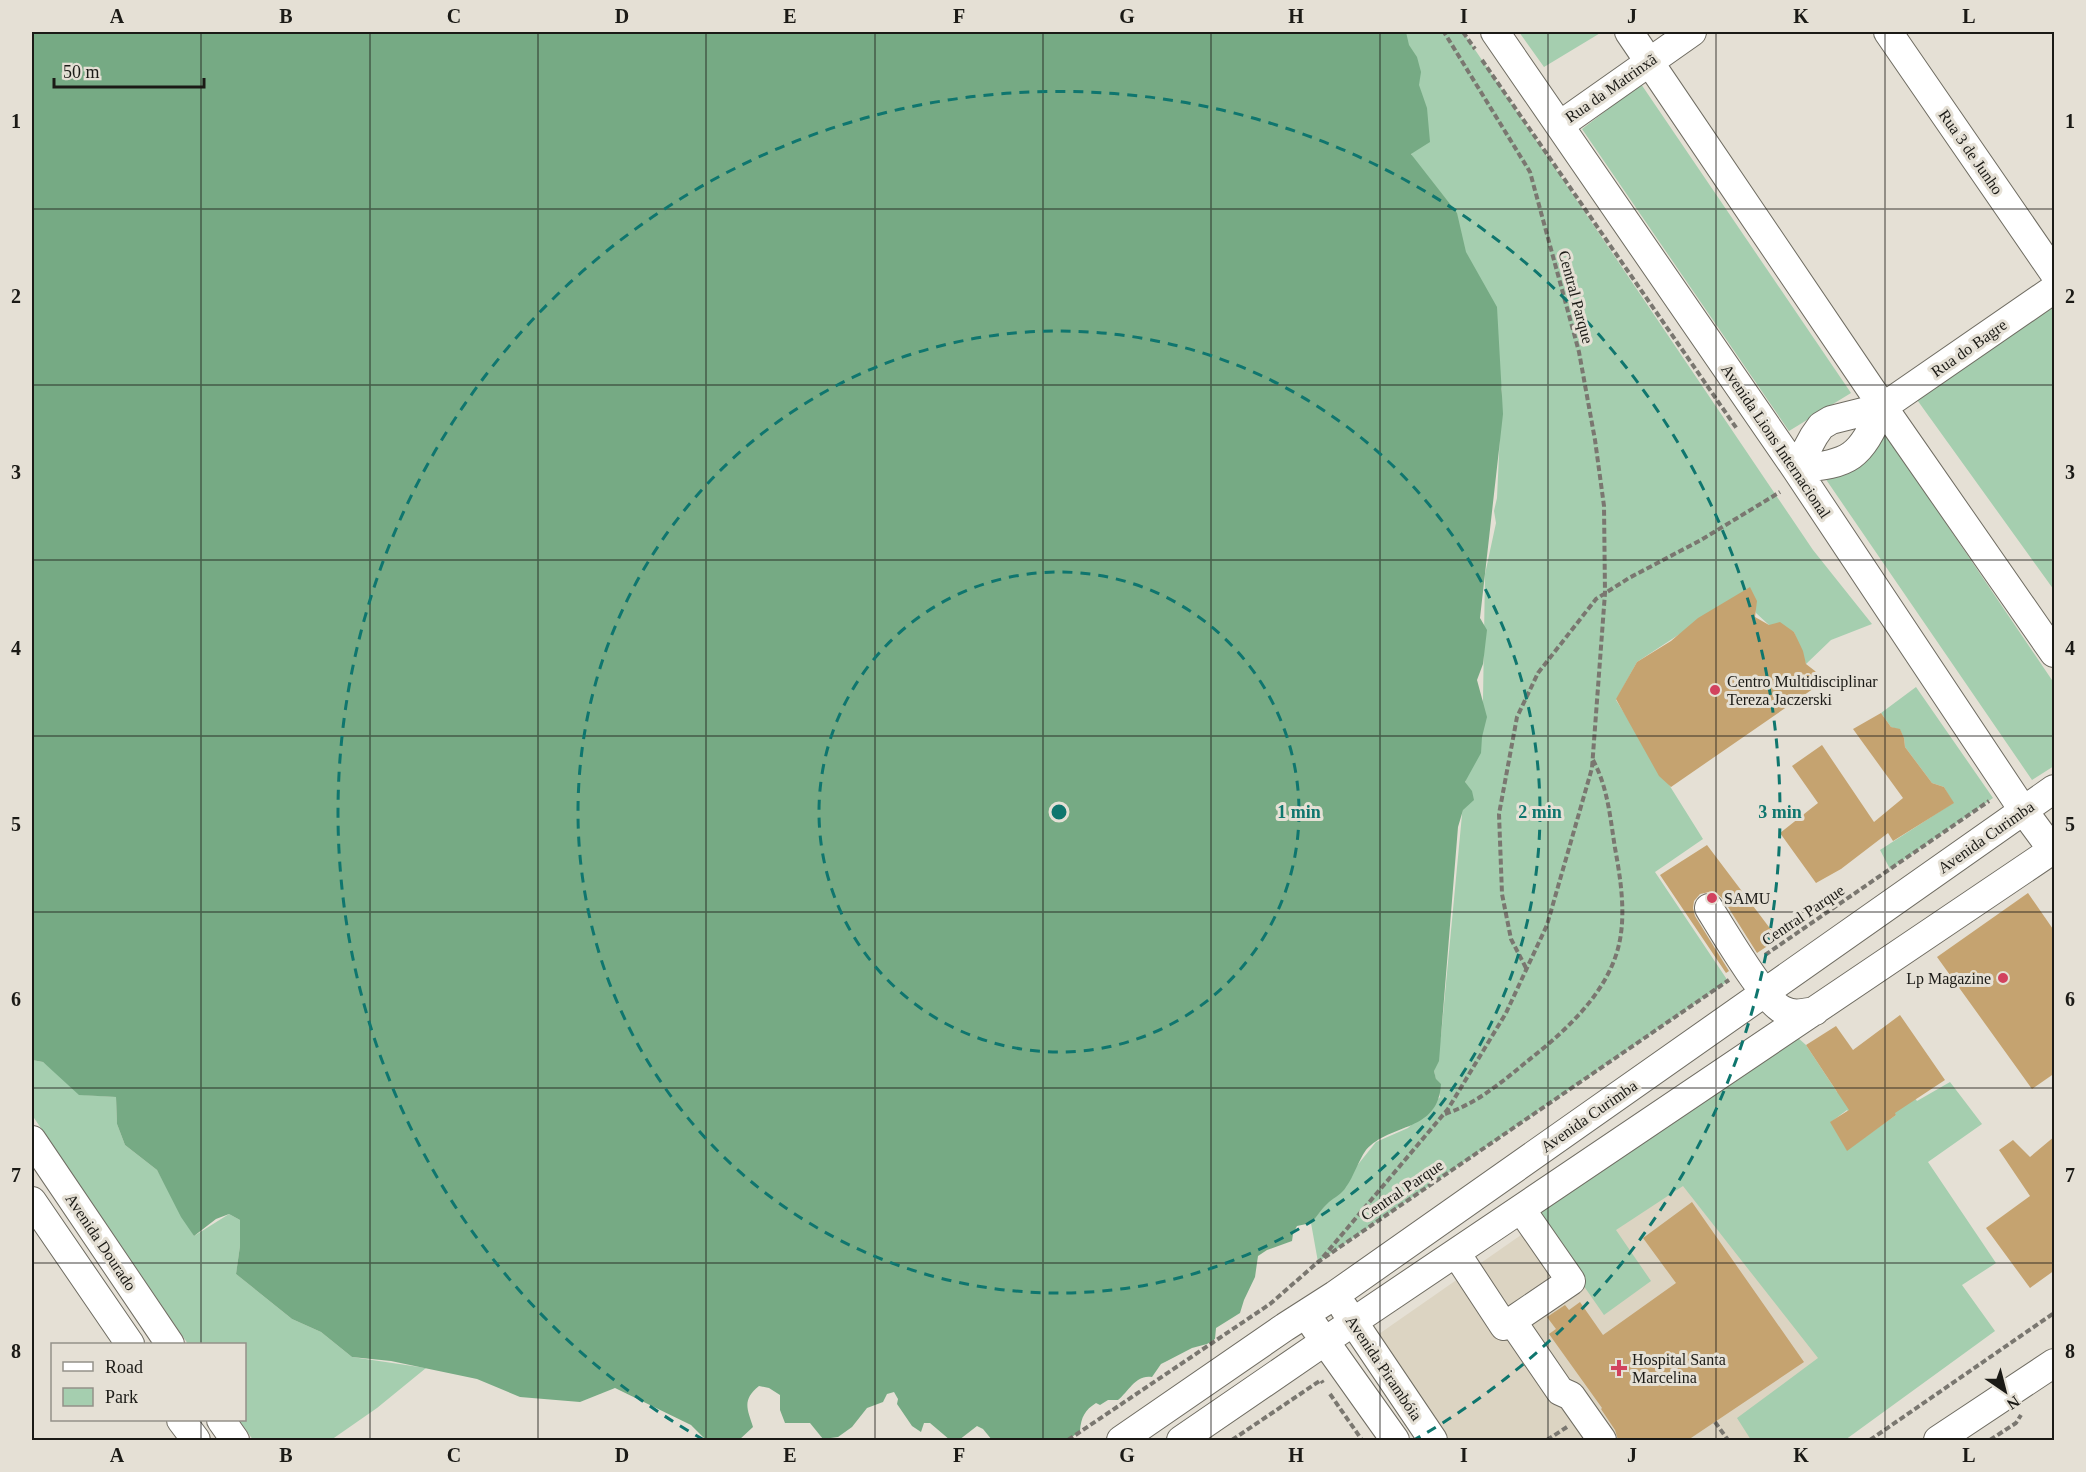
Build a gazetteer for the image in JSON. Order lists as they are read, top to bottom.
{
  "streets": {
    "street": [
      "Rua da Matrinxã",
      "Rua 3 de Junho",
      "Rua do Bagre",
      "Avenida Lions Internacional",
      "Avenida Curimba",
      "Avenida Dourado",
      "Avenida Pirambóia"
    ],
    "path": ["Central Parque"]
  },
  "crossings": [
    ["Rua da Matrinxã", "Avenida Lions Internacional"],
    ["Rua do Bagre", "Avenida Lions Internacional"],
    ["Avenida Lions Internacional", "Avenida Curimba"],
    ["Avenida Curimba", "Avenida Pirambóia"]
  ],
  "places": {
    "other": ["Centro Multidisciplinar Tereza Jaczerski", "SAMU", "Lp Magazine"],
    "health": ["Hospital Santa Marcelina"]
  },
  "legend": ["Road", "Park"],
  "scale_bar": "50 m",
  "north": "bottom right",
  "grid": {
    "columns": [
      "A",
      "B",
      "C",
      "D",
      "E",
      "F",
      "G",
      "H",
      "I",
      "J",
      "K",
      "L"
    ],
    "rows": [
      "1",
      "2",
      "3",
      "4",
      "5",
      "6",
      "7",
      "8"
    ]
  },
  "rings": ["1 min", "2 min", "3 min"]
}
